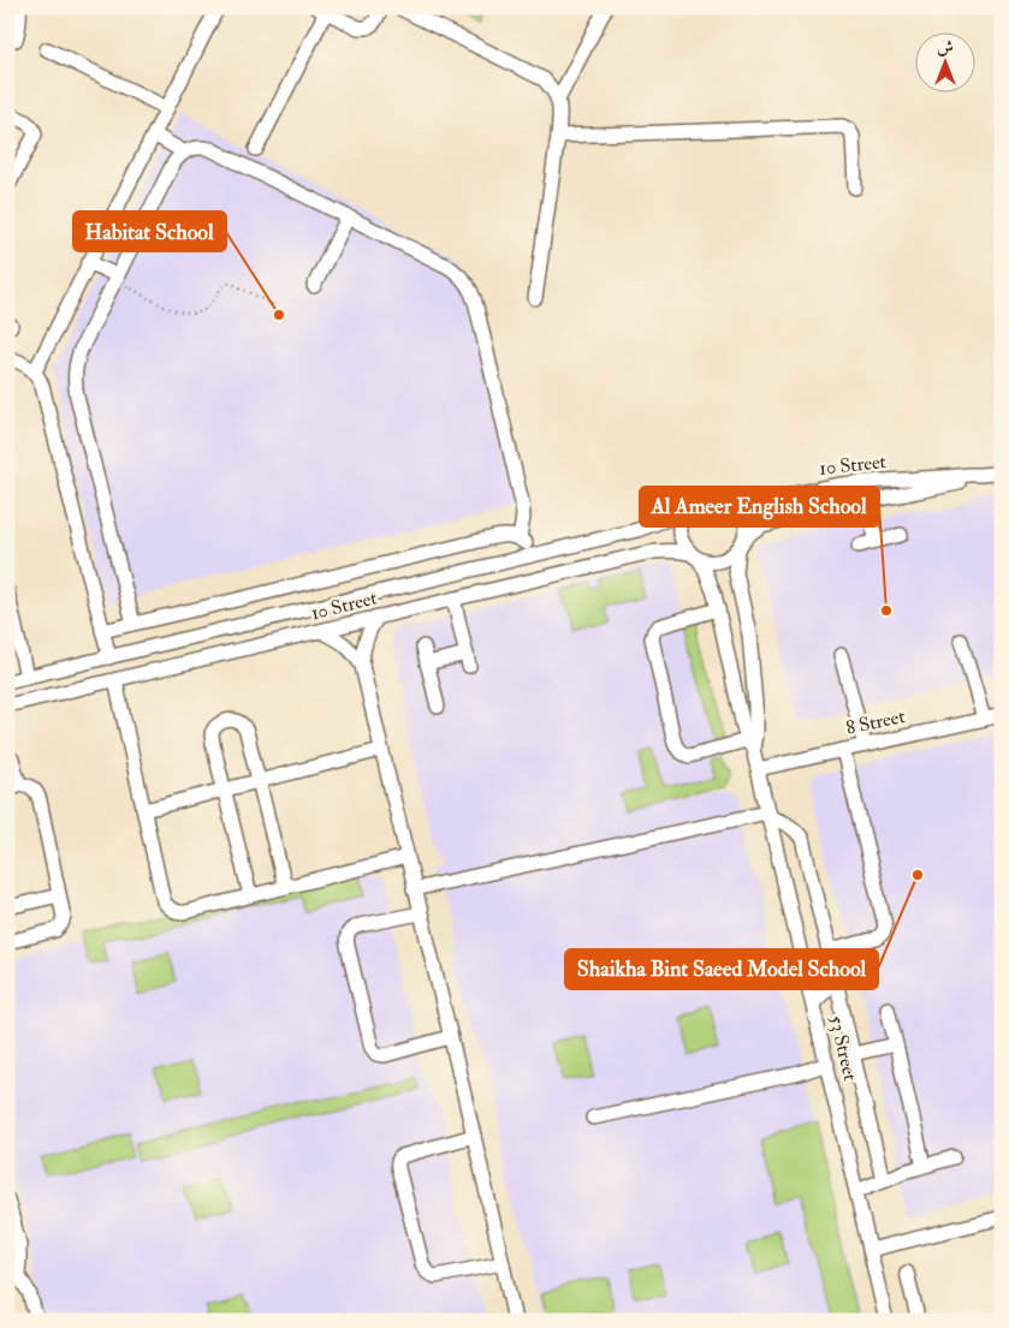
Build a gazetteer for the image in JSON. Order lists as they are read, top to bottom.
{
  "streets": {
    "street": ["10 Street", "8 Street", "53 Street"]
  },
  "crossings": [
    ["10 Street", "53 Street"],
    ["8 Street", "53 Street"]
  ],
  "places": ["Habitat School", "Al Ameer English School", "Shaikha Bint Saeed Model School"],
  "north": "top"
}
